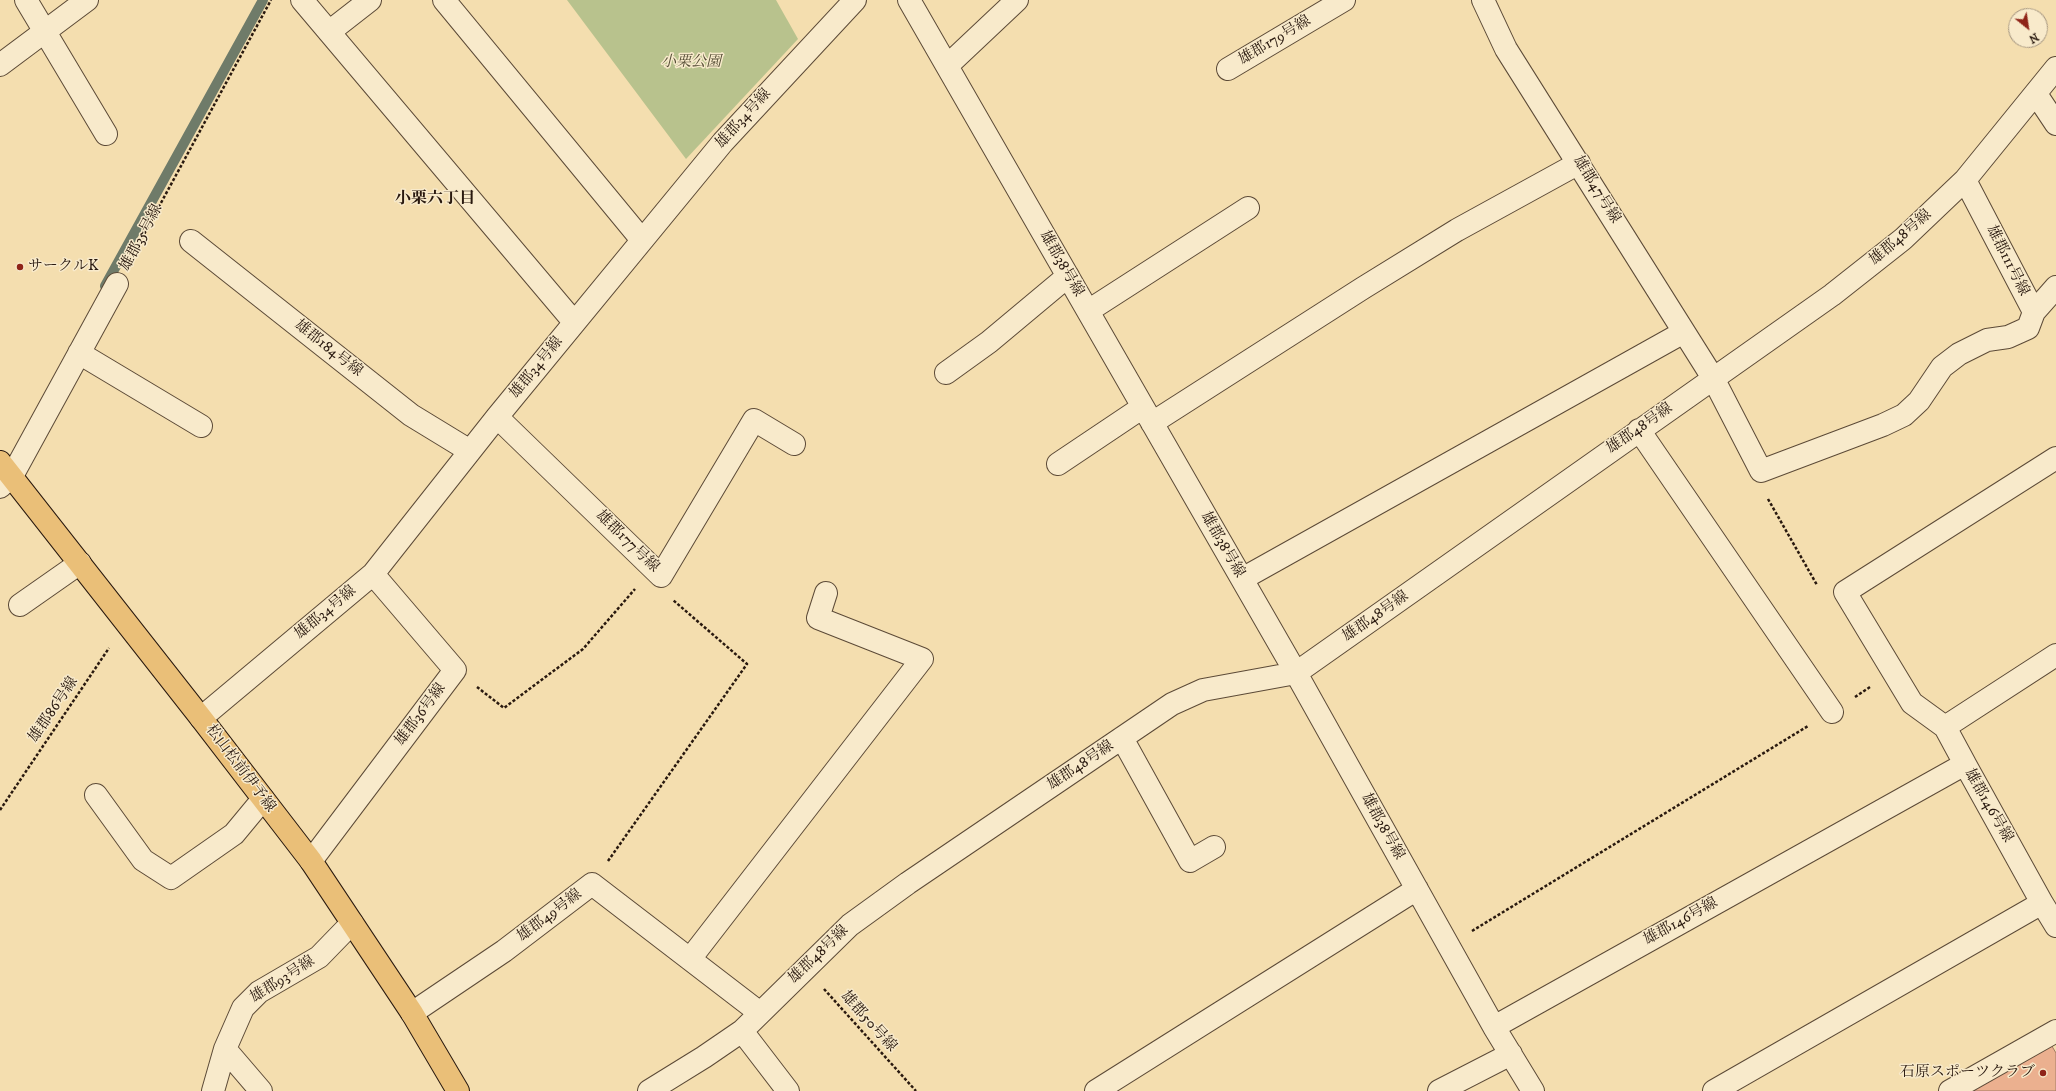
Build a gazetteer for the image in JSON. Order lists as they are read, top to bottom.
{
  "streets": {
    "main road": ["松山松前伊予線"],
    "street": [
      "雄郡179号線",
      "雄郡34号線",
      "雄郡47号線",
      "雄郡35号線",
      "雄郡48号線",
      "雄郡111号線",
      "雄郡38号線",
      "雄郡184号線",
      "雄郡177号線",
      "雄郡36号線",
      "雄郡146号線",
      "雄郡49号線",
      "雄郡93号線"
    ],
    "path": ["雄郡86号線", "雄郡50号線"]
  },
  "crossings": [
    ["雄郡34号線", "雄郡184号線"],
    ["雄郡34号線", "雄郡177号線"],
    ["雄郡34号線", "雄郡36号線"],
    ["雄郡34号線", "松山松前伊予線"],
    ["雄郡47号線", "雄郡48号線"],
    ["雄郡35号線", "松山松前伊予線"],
    ["雄郡48号線", "雄郡111号線"],
    ["雄郡48号線", "雄郡38号線"],
    ["雄郡48号線", "雄郡49号線"],
    ["雄郡48号線", "雄郡50号線"],
    ["雄郡38号線", "雄郡146号線"],
    ["雄郡86号線", "松山松前伊予線"],
    ["雄郡36号線", "松山松前伊予線"],
    ["松山松前伊予線", "雄郡49号線"],
    ["松山松前伊予線", "雄郡93号線"]
  ],
  "districts": ["小栗六丁目"],
  "parks": ["小栗公園"],
  "places": ["サークルK", "石原スポーツクラブ"],
  "north": "bottom right"
}
